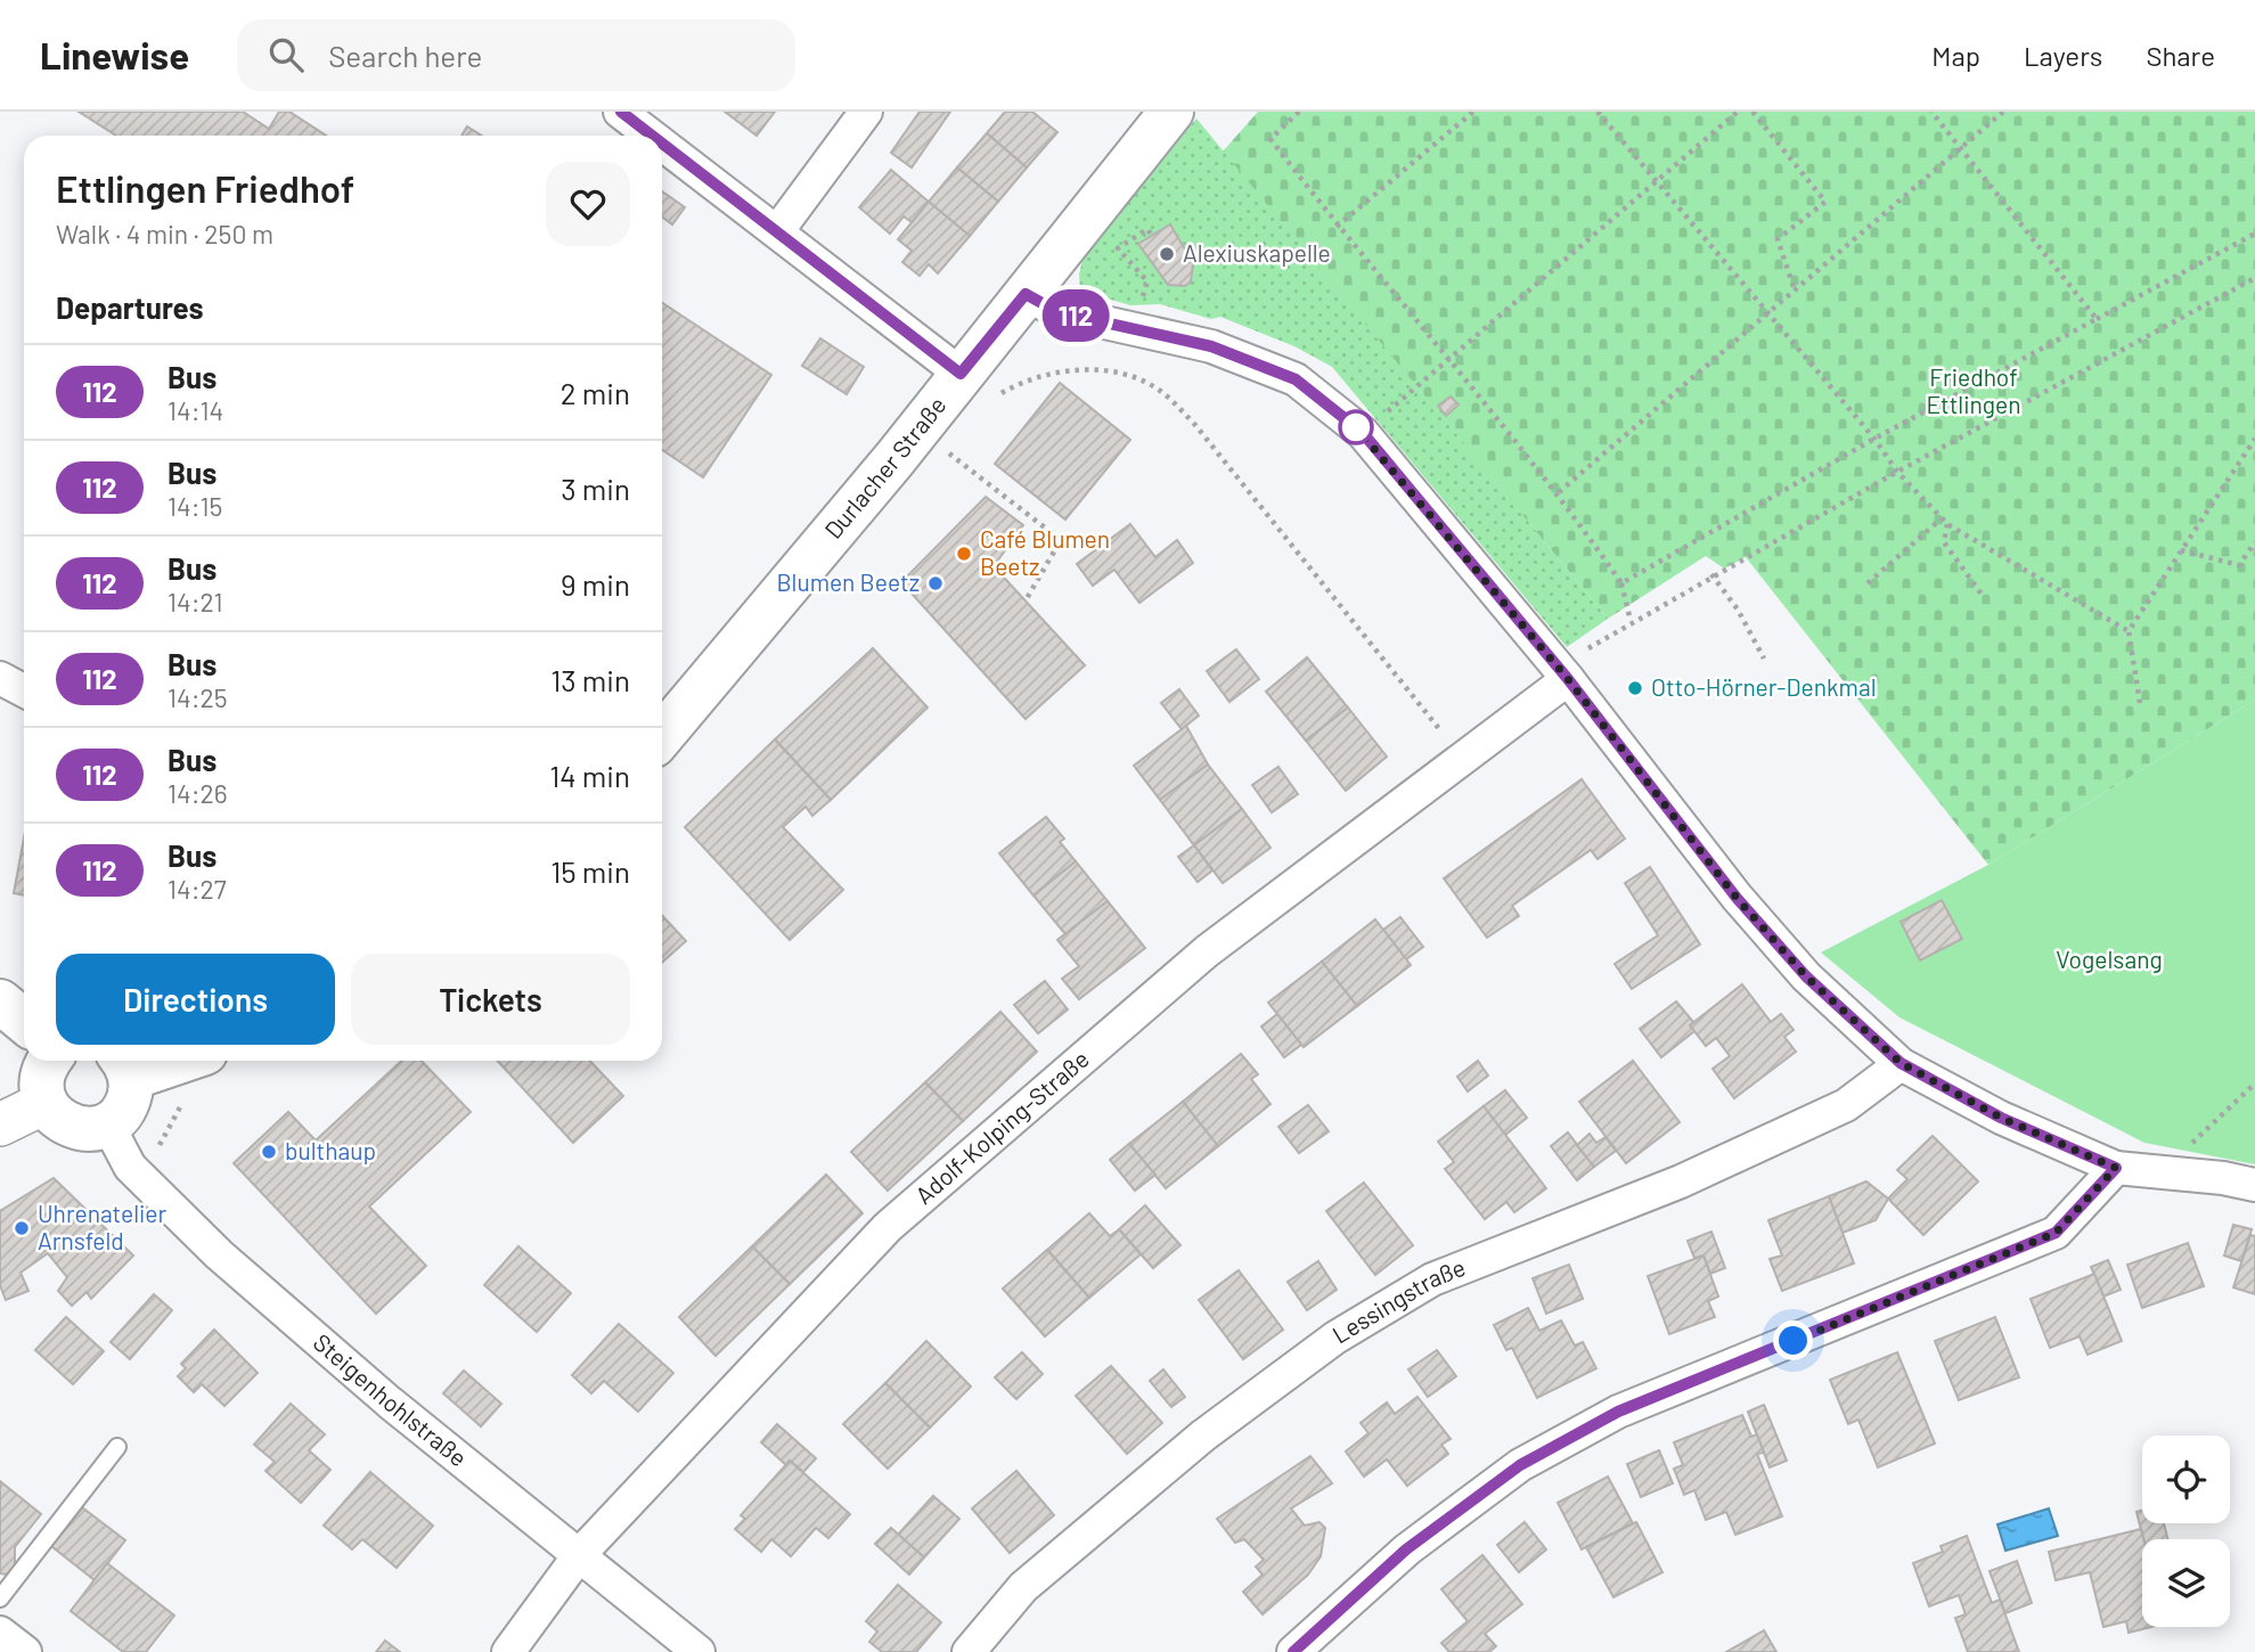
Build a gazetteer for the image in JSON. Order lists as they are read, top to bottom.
{
  "streets": {
    "main road": ["Durlacher Straße"],
    "street": ["Adolf-Kolping-Straße", "Lessingstraße", "Steigenhohlstraße"]
  },
  "crossings": [
    ["Adolf-Kolping-Straße", "Steigenhohlstraße"]
  ],
  "parks": ["Friedhof Ettlingen", "Vogelsang"],
  "places": [
    "Alexiuskapelle",
    "Café Blumen Beetz",
    "Blumen Beetz",
    "Otto-Hörner-Denkmal",
    "bulthaup",
    "Uhrenatelier Arnsfeld"
  ],
  "lines": ["bus line 112"],
  "page": {
    "header": "Linewise",
    "search": "Search here",
    "nav": ["Map", "Layers", "Share"],
    "on_map": "112",
    "heading": [
      ["Ettlingen Friedhof", "Walk · 4 min · 250 m"],
      "Departures"
    ],
    "list": [
      {
        "mark": "112",
        "name": "Bus",
        "note": "14:14",
        "value": "2 min"
      },
      {
        "mark": "112",
        "name": "Bus",
        "note": "14:15",
        "value": "3 min"
      },
      {
        "mark": "112",
        "name": "Bus",
        "note": "14:21",
        "value": "9 min"
      },
      {
        "mark": "112",
        "name": "Bus",
        "note": "14:25",
        "value": "13 min"
      },
      {
        "mark": "112",
        "name": "Bus",
        "note": "14:26",
        "value": "14 min"
      },
      {
        "mark": "112",
        "name": "Bus",
        "note": "14:27",
        "value": "15 min"
      }
    ],
    "buttons": ["Directions", "Tickets"]
  }
}
